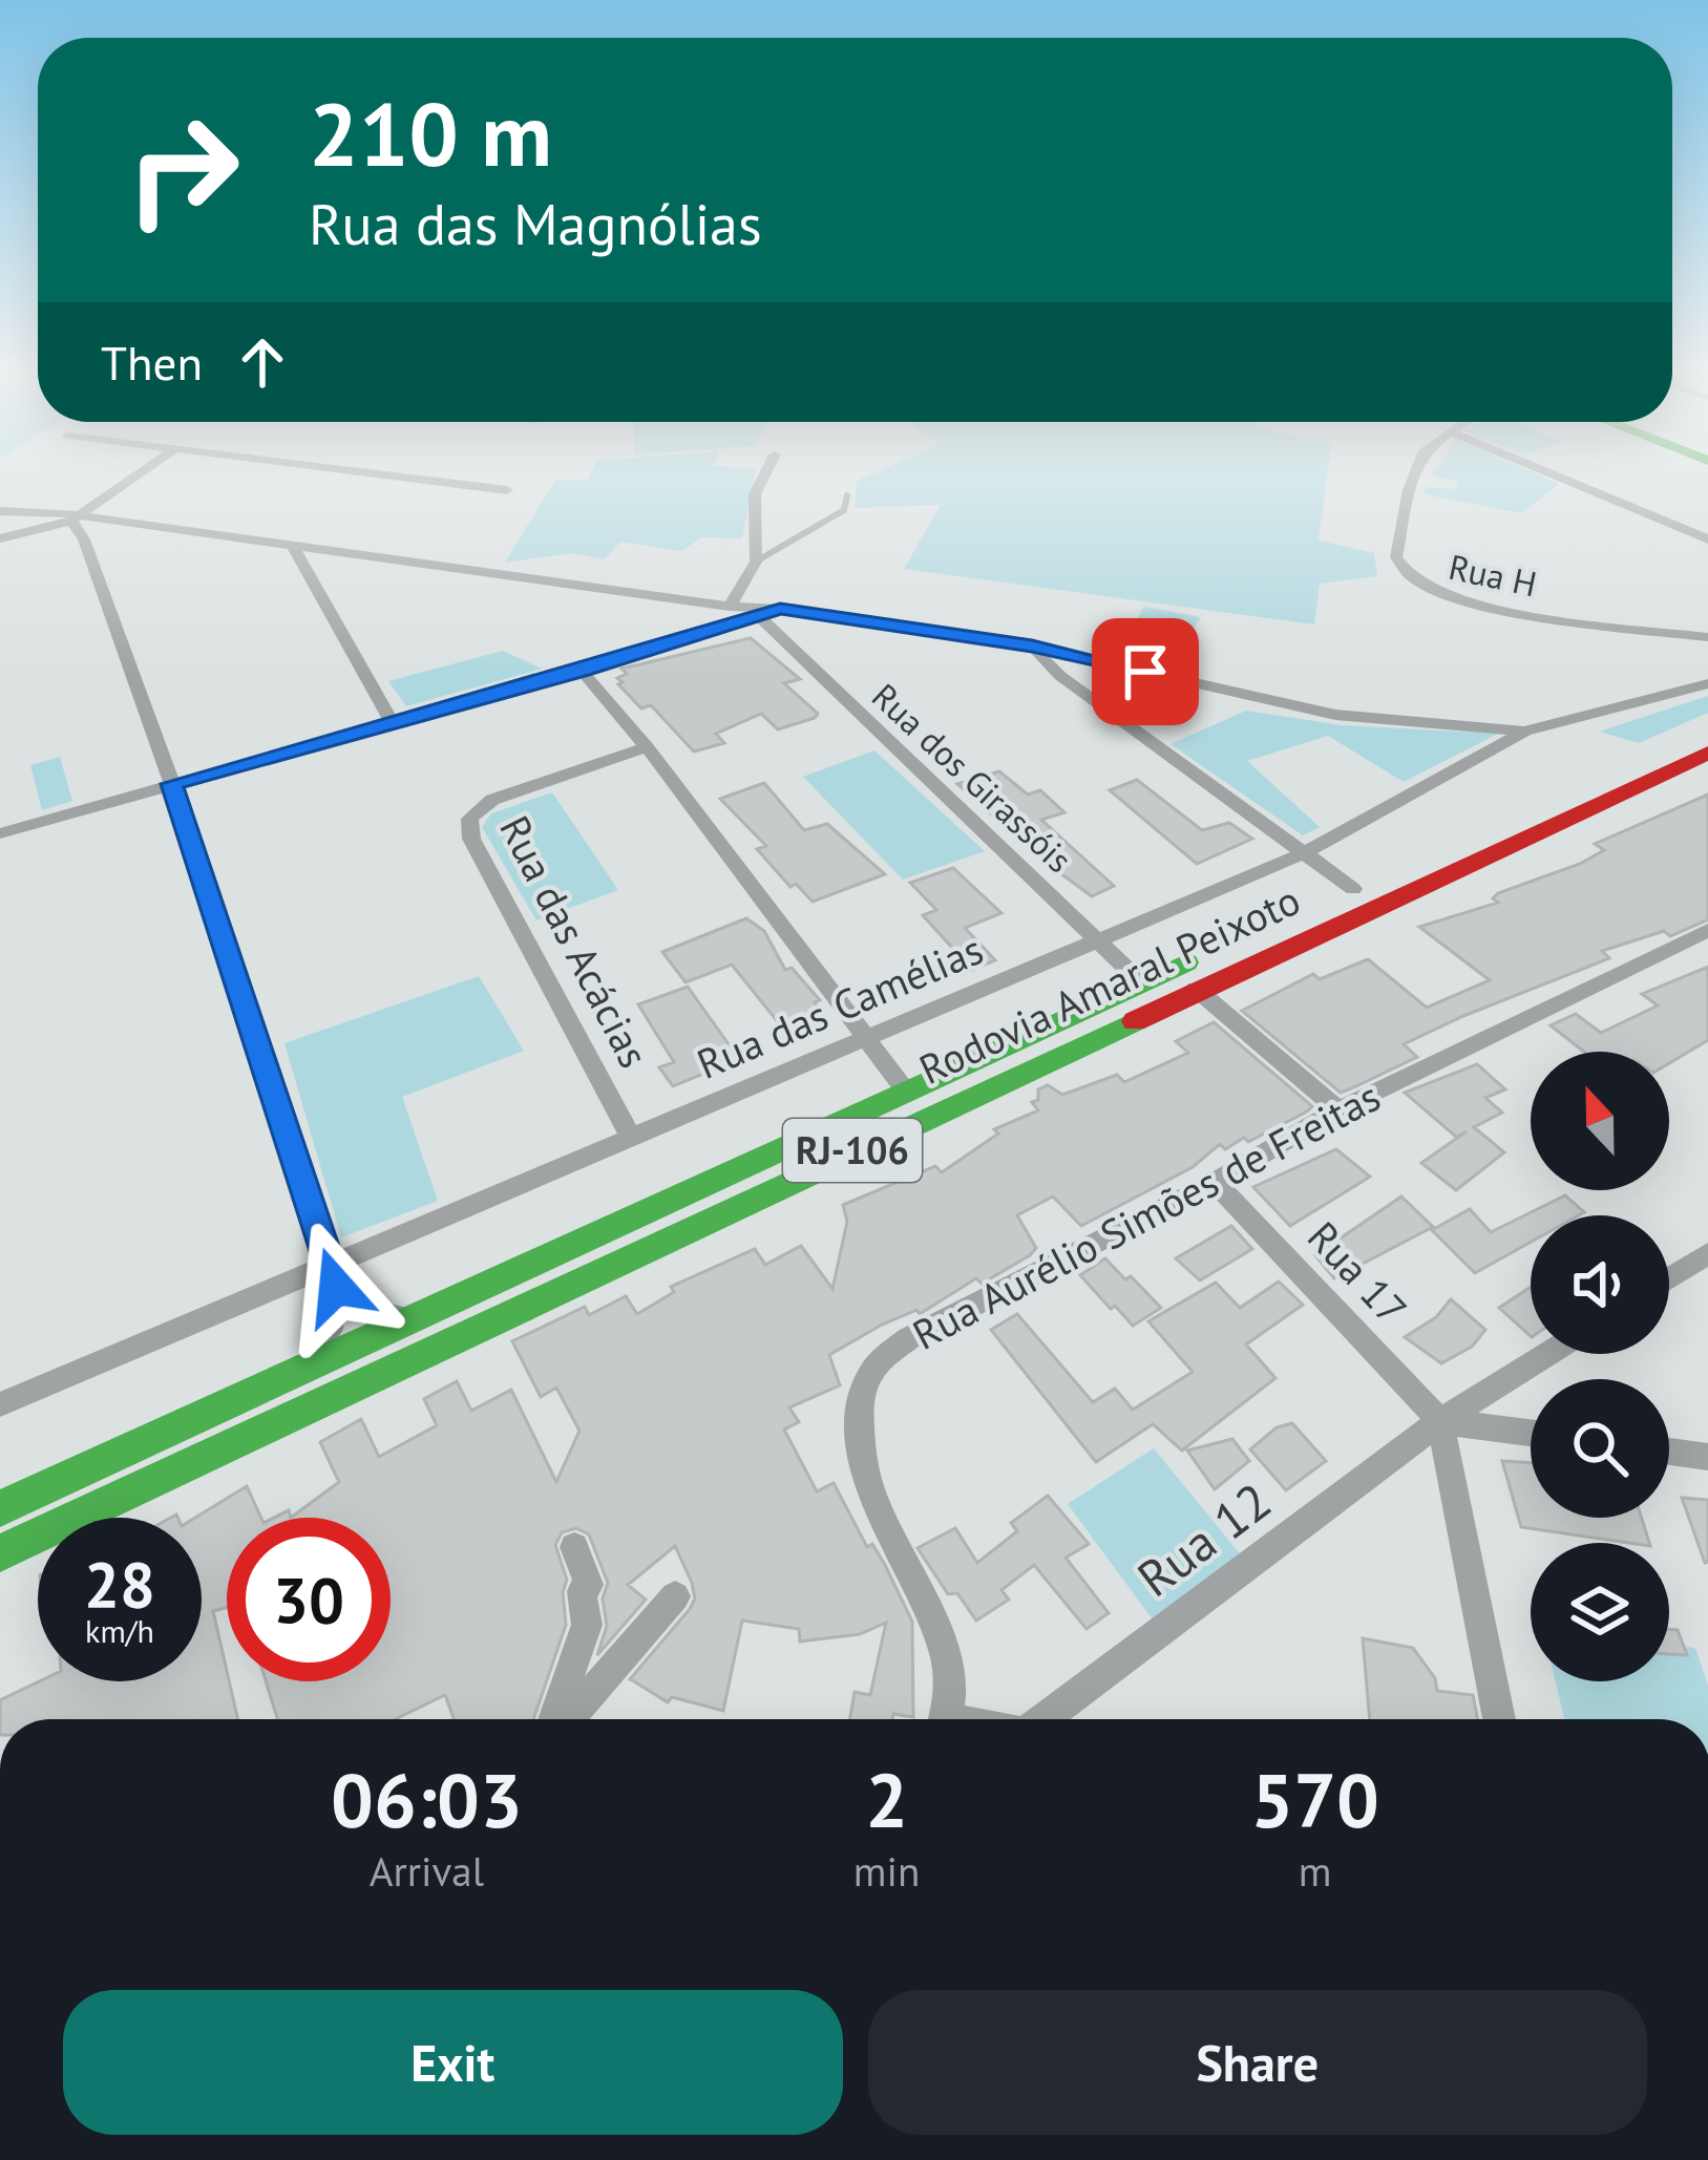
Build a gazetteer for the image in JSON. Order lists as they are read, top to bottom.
{
  "streets": {
    "main road": ["Rodovia Amaral Peixoto", "RJ-106"],
    "street": [
      "Rua H",
      "Rua dos Girassóis",
      "Rua das Acácias",
      "Rua das Camélias",
      "Rua Aurélio Simões de Freitas",
      "Rua 17",
      "Rua 12"
    ]
  },
  "crossings": [
    ["Rua dos Girassóis", "Rodovia Amaral Peixoto"],
    ["Rua dos Girassóis", "Rua das Camélias"],
    ["Rua das Acácias", "Rua das Camélias"],
    ["Rua Aurélio Simões de Freitas", "Rua 17"],
    ["Rua 17", "Rua 12"]
  ],
  "north": "top",
  "page": {
    "turn": ["210 m", "Rua das Magnólias"],
    "then": "Then",
    "speed": "28 km/h",
    "limit": "30",
    "eta": [
      "06:03",
      "Arrival",
      "2",
      "min",
      "570",
      "m"
    ],
    "buttons": ["Exit", "Share"]
  }
}
